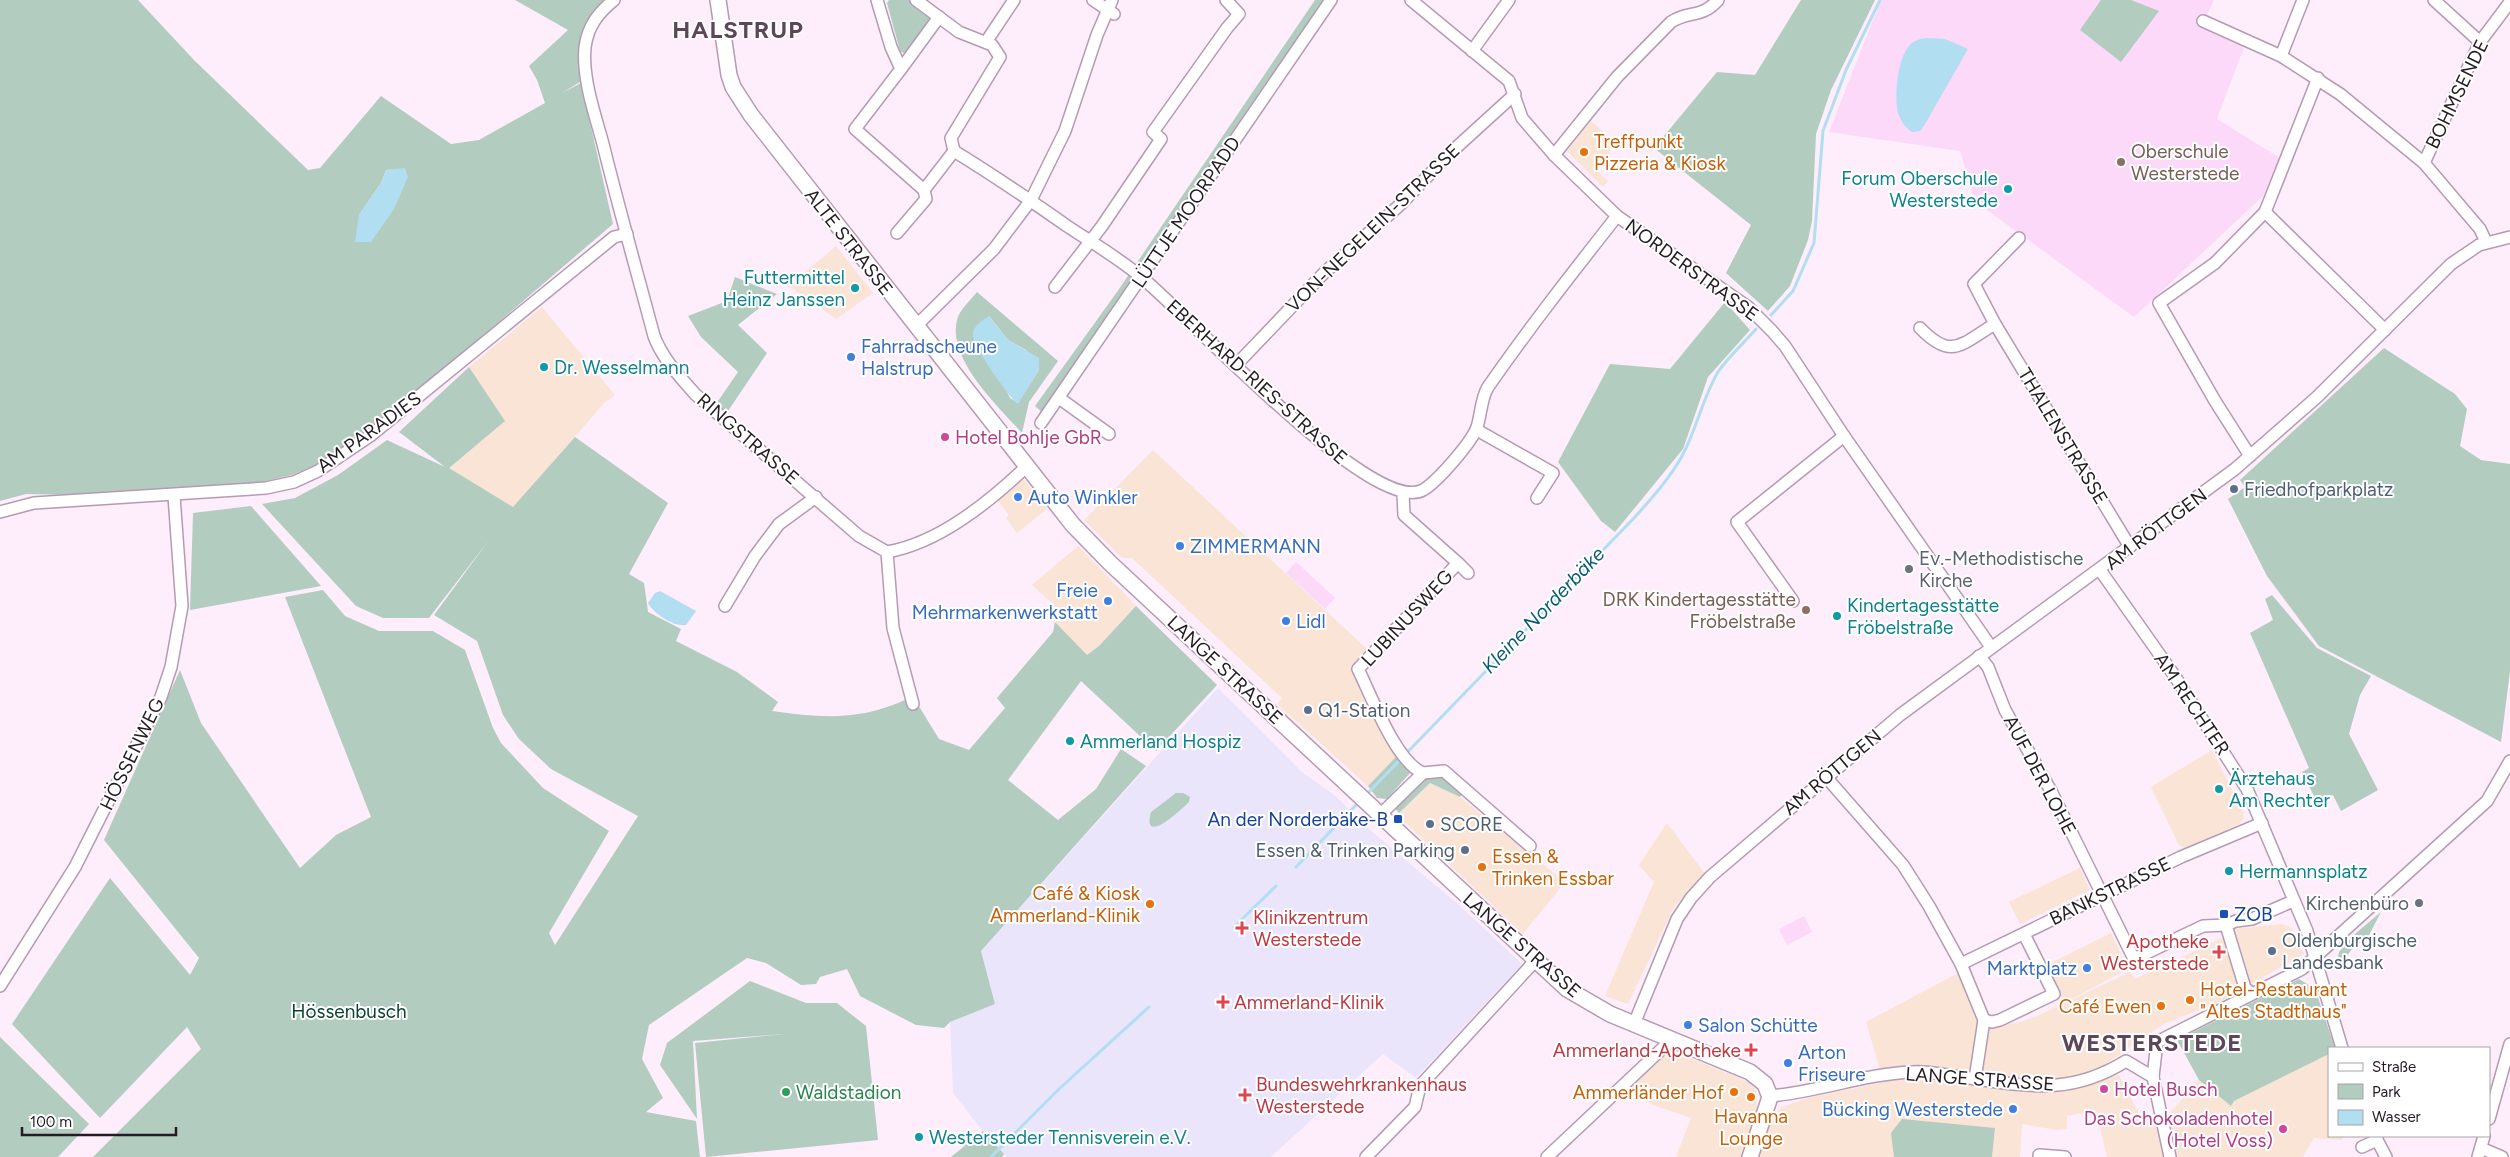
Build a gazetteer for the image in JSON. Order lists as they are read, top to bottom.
{
  "streets": {
    "street": [
      "BOHMSENDE",
      "LÜTTJE MOORPADD",
      "VON-NEGELEIN-STRASSE",
      "ALTE STRASSE",
      "NORDERSTRASSE",
      "EBERHARD-RIES-STRASSE",
      "AM PARADIES",
      "THALENSTRASSE",
      "RINGSTRASSE",
      "AM RÖTTGEN",
      "LUBINUSWEG",
      "LANGE STRASSE",
      "AM RECHTER",
      "HÖSSENWEG",
      "AUF DER LOHE",
      "BANKSTRASSE"
    ]
  },
  "crossings": [
    ["LÜTTJE MOORPADD", "EBERHARD-RIES-STRASSE"],
    ["VON-NEGELEIN-STRASSE", "NORDERSTRASSE"],
    ["VON-NEGELEIN-STRASSE", "EBERHARD-RIES-STRASSE"],
    ["ALTE STRASSE", "LANGE STRASSE"],
    ["NORDERSTRASSE", "AM RÖTTGEN"],
    ["EBERHARD-RIES-STRASSE", "LUBINUSWEG"],
    ["AM PARADIES", "RINGSTRASSE"],
    ["AM PARADIES", "HÖSSENWEG"],
    ["THALENSTRASSE", "AM RÖTTGEN"],
    ["AM RÖTTGEN", "LANGE STRASSE"],
    ["AM RÖTTGEN", "AM RECHTER"],
    ["AM RÖTTGEN", "AUF DER LOHE"],
    ["AM RECHTER", "BANKSTRASSE"],
    ["AUF DER LOHE", "BANKSTRASSE"]
  ],
  "districts": ["HALSTRUP", "WESTERSTEDE"],
  "water": ["Kleine Norderbäke"],
  "parks": ["Hössenbusch"],
  "places": {
    "other": [
      "Treffpunkt Pizzeria & Kiosk",
      "Oberschule Westerstede",
      "Forum Oberschule Westerstede",
      "Futtermittel Heinz Janssen",
      "Fahrradscheune Halstrup",
      "Dr. Wesselmann",
      "Hotel Bohlje GbR",
      "Friedhofparkplatz",
      "Auto Winkler",
      "ZIMMERMANN",
      "Ev.-Methodistische Kirche",
      "Freie Mehrmarkenwerkstatt",
      "DRK Kindertagesstätte Fröbelstraße",
      "Kindertagesstätte Fröbelstraße",
      "Lidl",
      "Q1-Station",
      "Ammerland Hospiz",
      "Ärztehaus Am Rechter",
      "SCORE",
      "Essen & Trinken Parking",
      "Essen & Trinken Essbar",
      "Hermannsplatz",
      "Kirchenbüro",
      "Café & Kiosk Ammerland-Klinik",
      "Oldenburgische Landesbank",
      "Marktplatz",
      "Hotel-Restaurant \"Altes Stadthaus\"",
      "Café Ewen",
      "Salon Schütte",
      "Arton Friseure",
      "Hotel Busch",
      "Waldstadion",
      "Ammerländer Hof",
      "Havanna Lounge",
      "Bücking Westerstede",
      "Das Schokoladenhotel (Hotel Voss)",
      "Westersteder Tennisverein e.V."
    ],
    "transit": ["An der Norderbäke-B", "ZOB"],
    "health": [
      "Klinikzentrum Westerstede",
      "Apotheke Westerstede",
      "Ammerland-Klinik",
      "Ammerland-Apotheke",
      "Bundeswehrkrankenhaus Westerstede"
    ]
  },
  "legend": ["Straße", "Park", "Wasser"],
  "scale_bar": "100 m"
}
